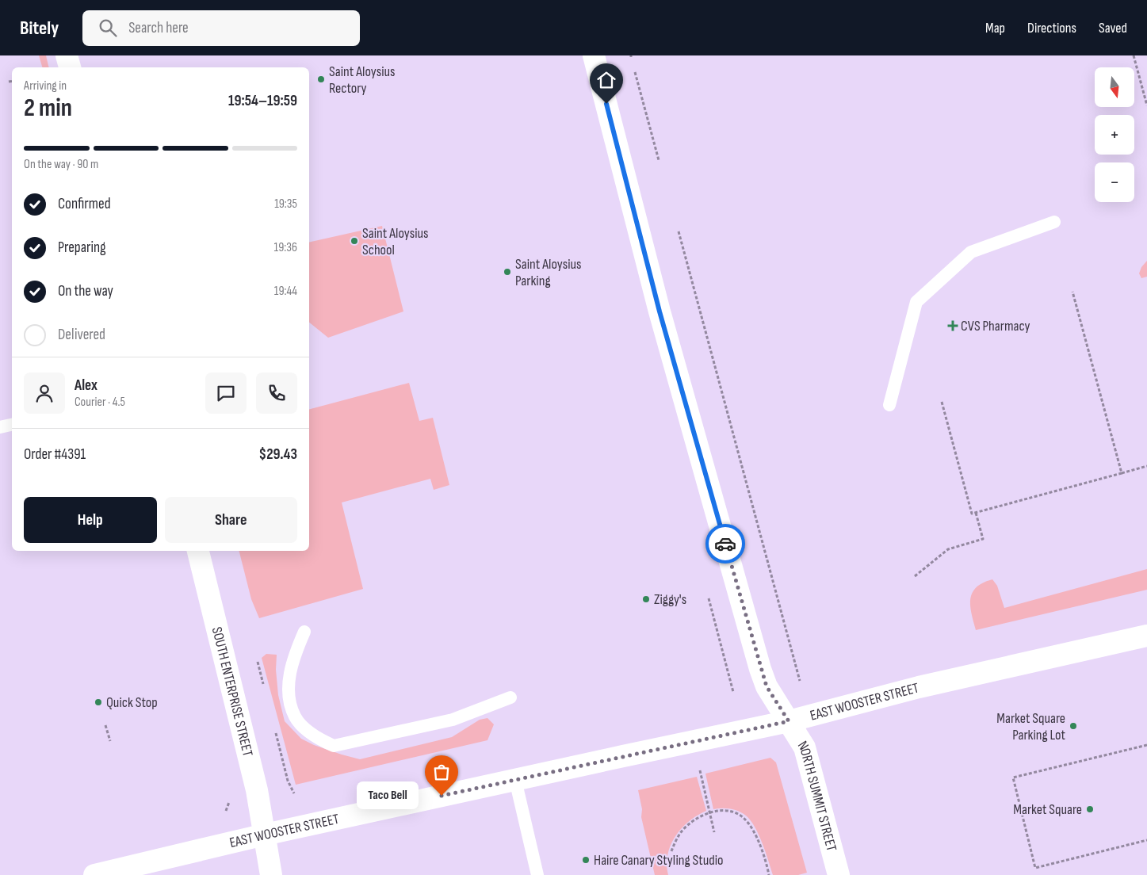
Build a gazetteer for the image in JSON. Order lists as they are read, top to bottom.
{
  "streets": {
    "street": ["SOUTH ENTERPRISE STREET", "EAST WOOSTER STREET", "NORTH SUMMIT STREET"]
  },
  "crossings": [
    ["SOUTH ENTERPRISE STREET", "EAST WOOSTER STREET"],
    ["EAST WOOSTER STREET", "NORTH SUMMIT STREET"]
  ],
  "places": {
    "other": [
      "Saint Aloysius Rectory",
      "Saint Aloysius School",
      "Saint Aloysius Parking",
      "Ziggy's",
      "Quick Stop",
      "Market Square Parking Lot",
      "Taco Bell",
      "Market Square",
      "Haire Canary Styling Studio"
    ],
    "health": ["CVS Pharmacy"]
  },
  "north": "bottom",
  "page": {
    "header": "Bitely",
    "search": "Search here",
    "nav": ["Map", "Directions", "Saved"],
    "map_buttons": ["+", "−"],
    "heading": ["2 min", "Arriving in", "19:54–19:59"],
    "panel": [
      "Alex",
      "Courier · 4.5",
      "Order #4391",
      "$29.43"
    ],
    "bar": "On the way · 90 m",
    "list": [
      ["Confirmed", "19:35"],
      ["Preparing", "19:36"],
      ["On the way", "19:44"],
      "Delivered"
    ],
    "buttons": ["Help", "Share"],
    "bubble": "Taco Bell"
  }
}
